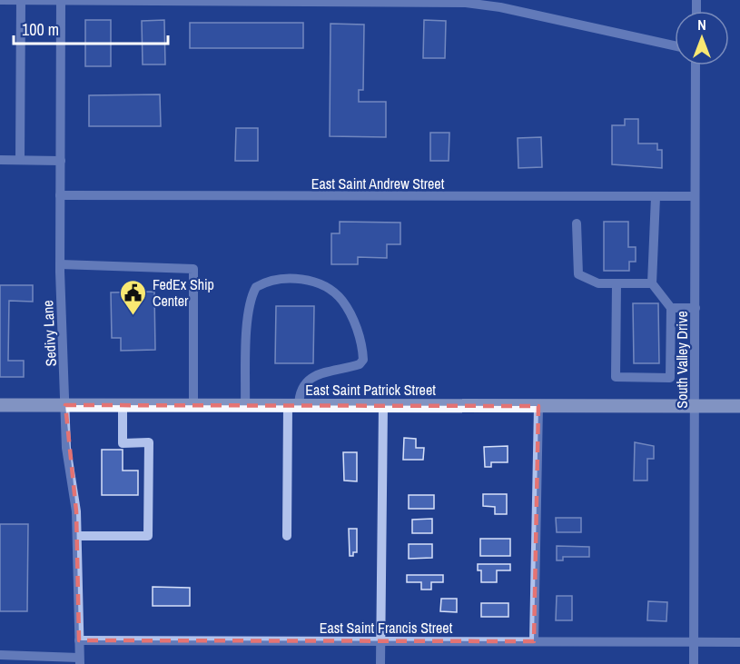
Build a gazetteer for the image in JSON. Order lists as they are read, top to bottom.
{
  "streets": {
    "main road": ["East Saint Patrick Street"],
    "street": [
      "East Saint Andrew Street",
      "Sedivy Lane",
      "South Valley Drive",
      "East Saint Francis Street"
    ]
  },
  "crossings": [
    ["East Saint Andrew Street", "Sedivy Lane"],
    ["East Saint Andrew Street", "South Valley Drive"],
    ["Sedivy Lane", "East Saint Patrick Street"],
    ["Sedivy Lane", "East Saint Francis Street"],
    ["South Valley Drive", "East Saint Patrick Street"],
    ["South Valley Drive", "East Saint Francis Street"]
  ],
  "places": {
    "public building": ["FedEx Ship Center"]
  },
  "scale_bar": "100 m",
  "north": "top"
}
